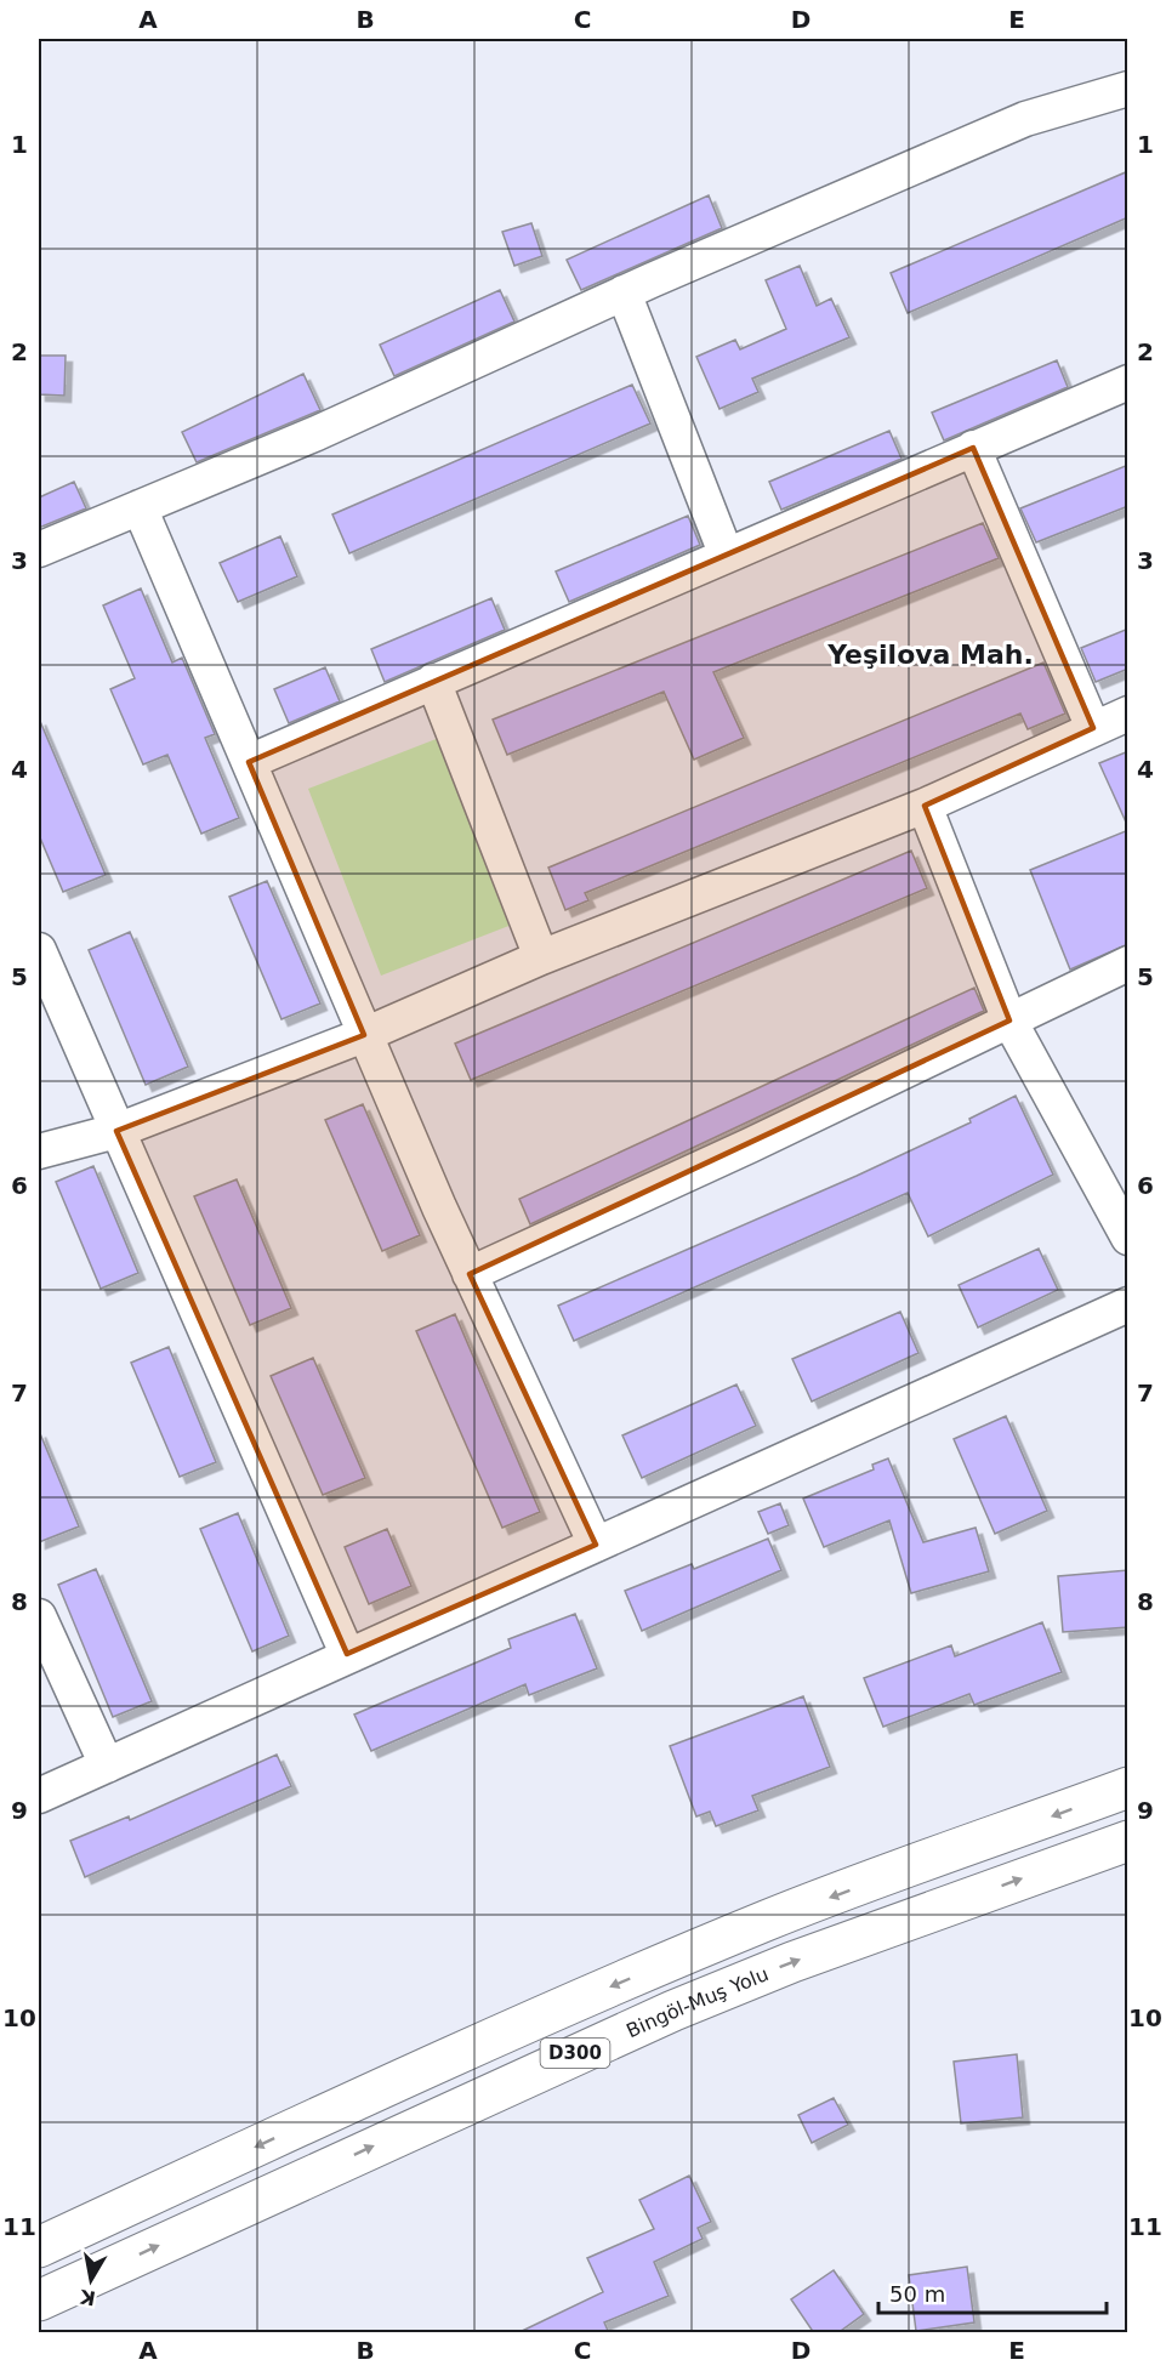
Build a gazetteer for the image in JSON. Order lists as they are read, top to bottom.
{
  "streets": {
    "highway": ["Bingöl-Muş Yolu", "D300"]
  },
  "districts": ["Yeşilova Mah."],
  "scale_bar": "50 m",
  "north": "bottom",
  "grid": {
    "columns": [
      "A",
      "B",
      "C",
      "D",
      "E"
    ],
    "rows": [
      "1",
      "2",
      "3",
      "4",
      "5",
      "6",
      "7",
      "8",
      "9",
      "10",
      "11"
    ]
  }
}
